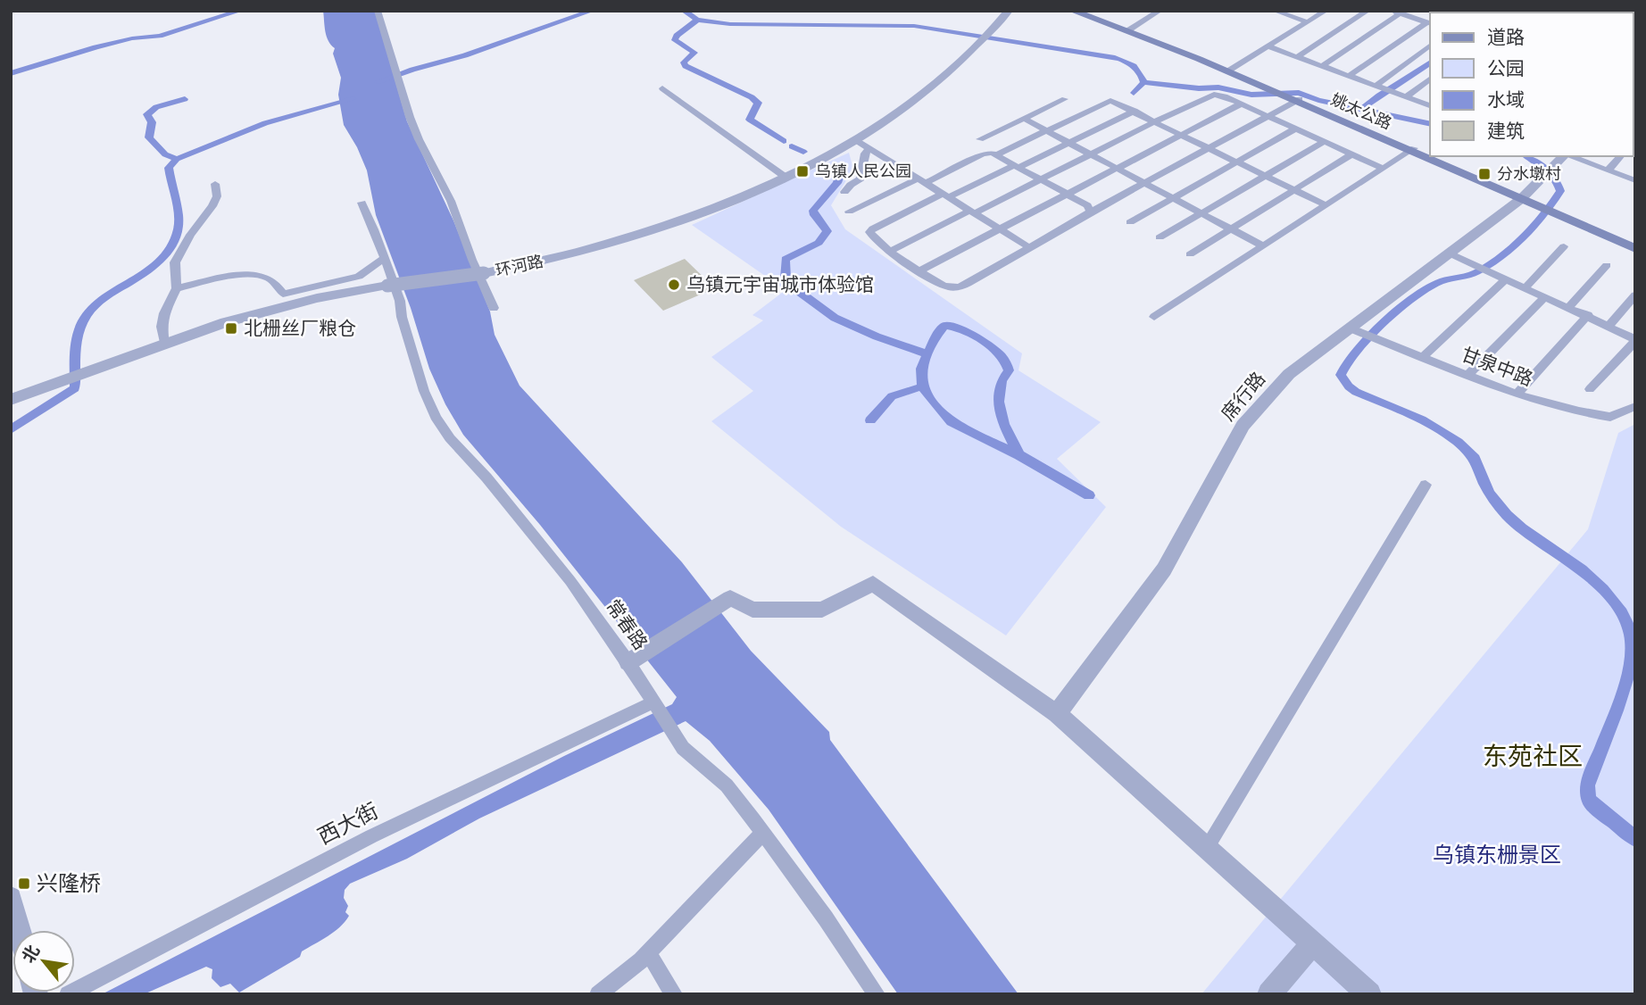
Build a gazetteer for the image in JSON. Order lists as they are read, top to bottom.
{
  "streets": {
    "main road": ["姚太公路"],
    "street": [
      "环河路",
      "甘泉中路",
      "席行路",
      "常春路",
      "西大街"
    ]
  },
  "crossings": [
    ["姚太公路", "席行路"],
    ["甘泉中路", "席行路"],
    ["常春路", "西大街"]
  ],
  "districts": ["东苑社区"],
  "parks": ["乌镇东栅景区"],
  "places": {
    "transit": [
      "乌镇人民公园",
      "分水墩村",
      "北栅丝厂粮仓",
      "兴隆桥"
    ],
    "other": ["乌镇元宇宙城市体验馆"]
  },
  "legend": [
    "道路",
    "公园",
    "水域",
    "建筑"
  ],
  "north": "top left"
}
